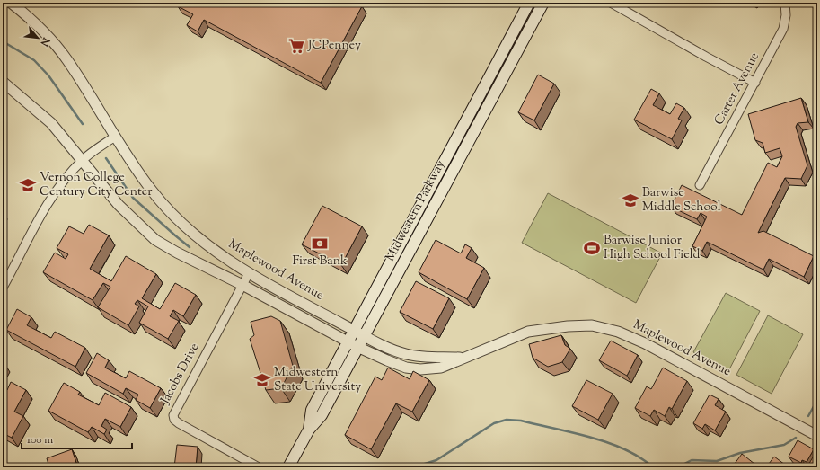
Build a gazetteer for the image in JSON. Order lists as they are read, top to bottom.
{
  "streets": {
    "main road": ["Midwestern Parkway"],
    "street": ["Carter Avenue", "Maplewood Avenue", "Jacobs Drive"]
  },
  "crossings": [
    ["Midwestern Parkway", "Maplewood Avenue"],
    ["Maplewood Avenue", "Jacobs Drive"]
  ],
  "places": {
    "supermarket": ["JCPenney"],
    "school or university": ["Vernon College Century City Center", "Barwise Middle School", "Midwestern State University"],
    "bank": ["First Bank"],
    "sports": ["Barwise Junior High School Field"]
  },
  "scale_bar": "100 m",
  "north": "bottom right"
}
